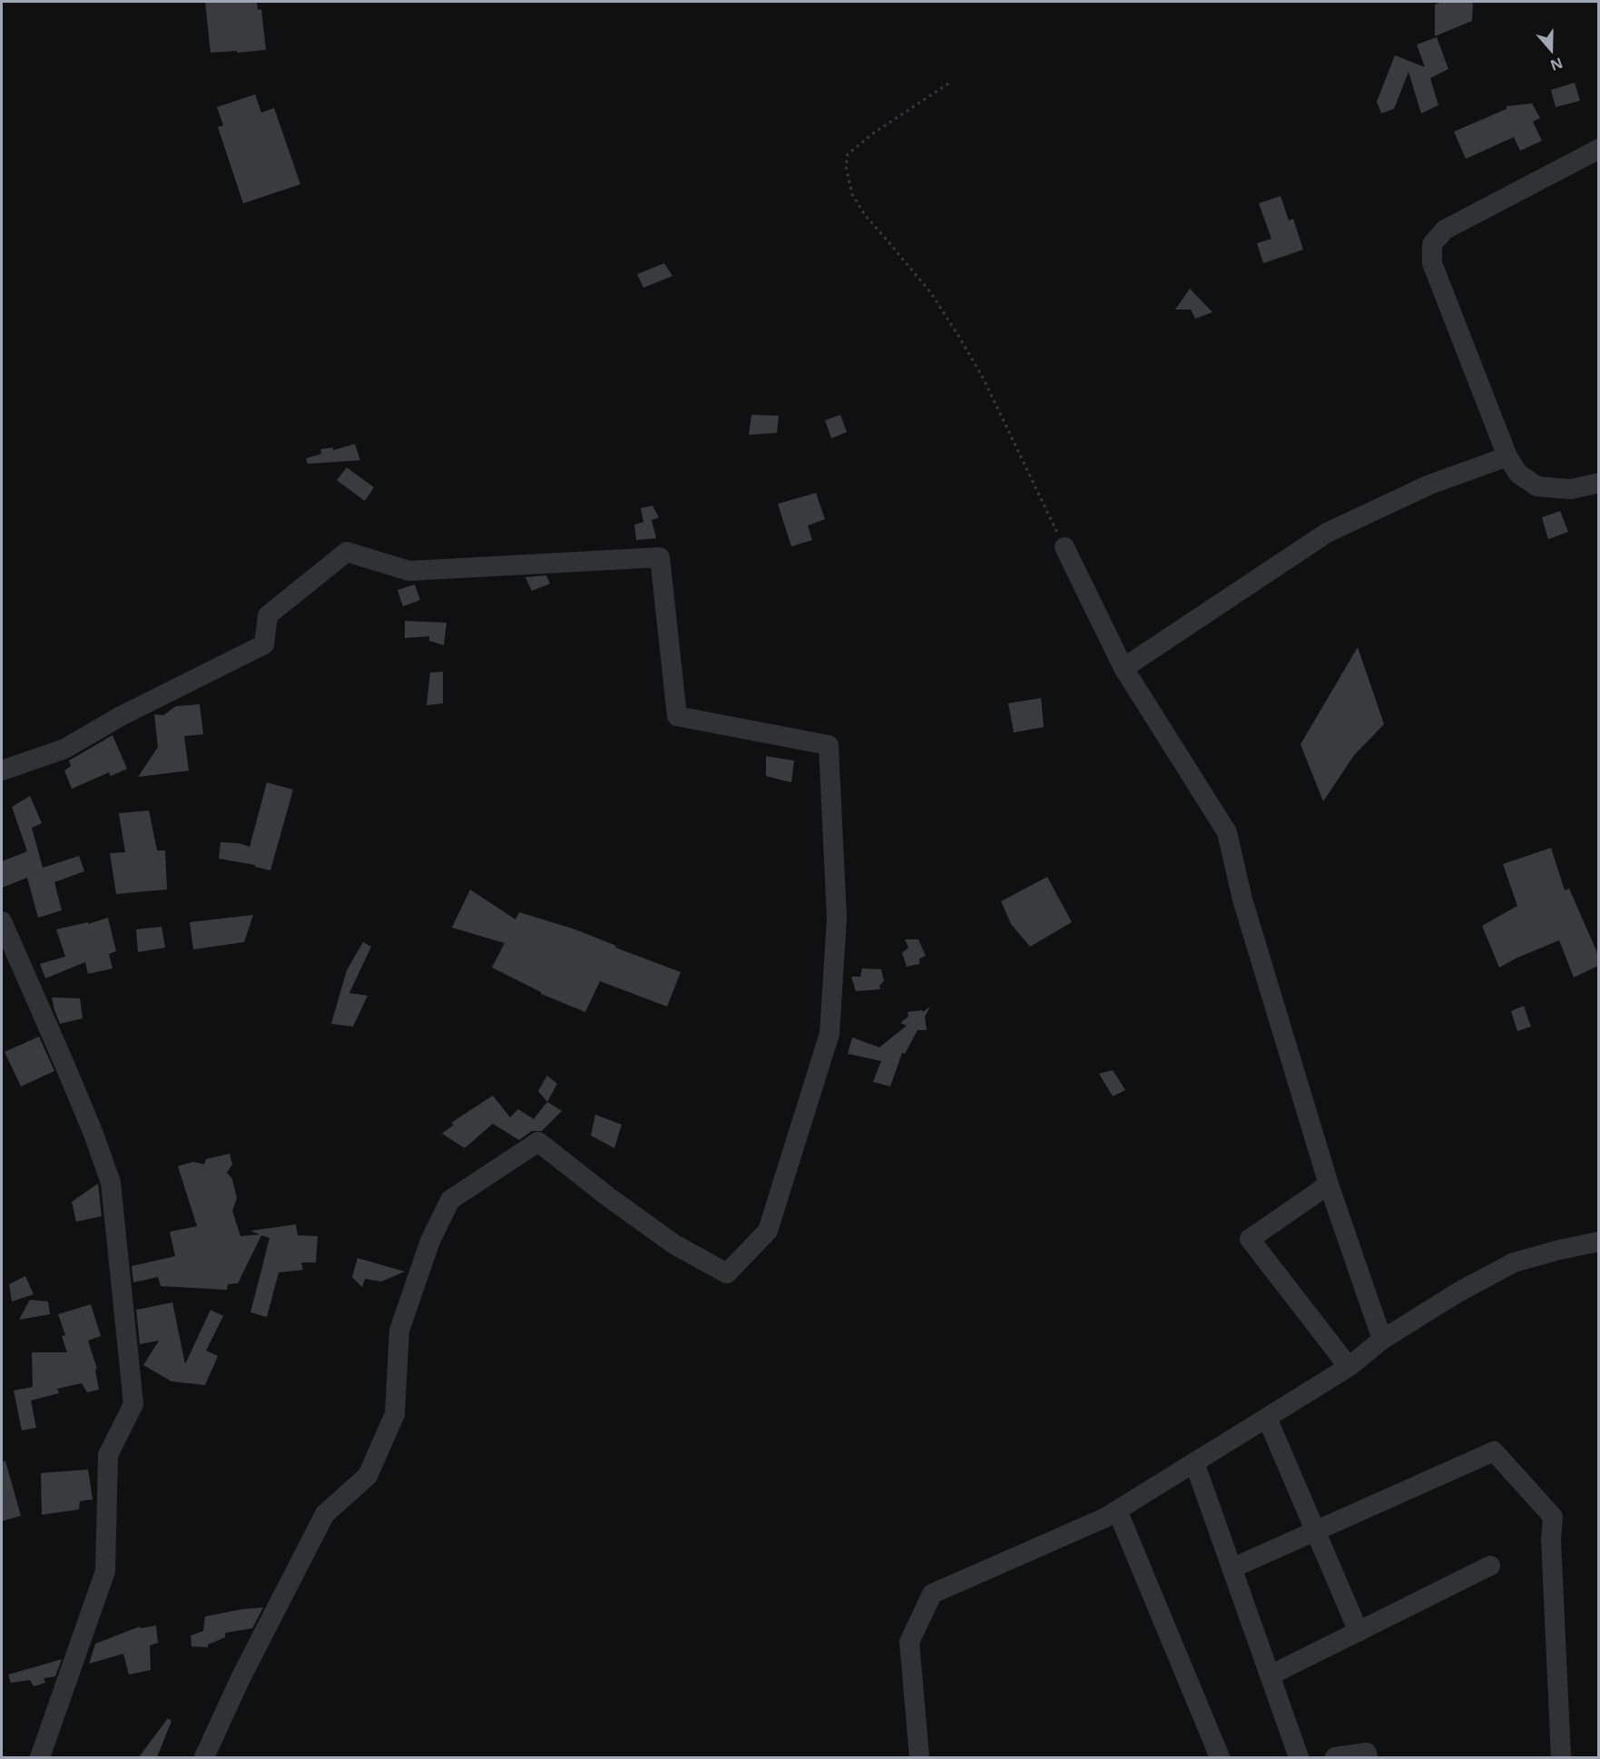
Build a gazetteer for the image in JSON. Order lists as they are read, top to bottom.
{
  "north": "bottom"
}
